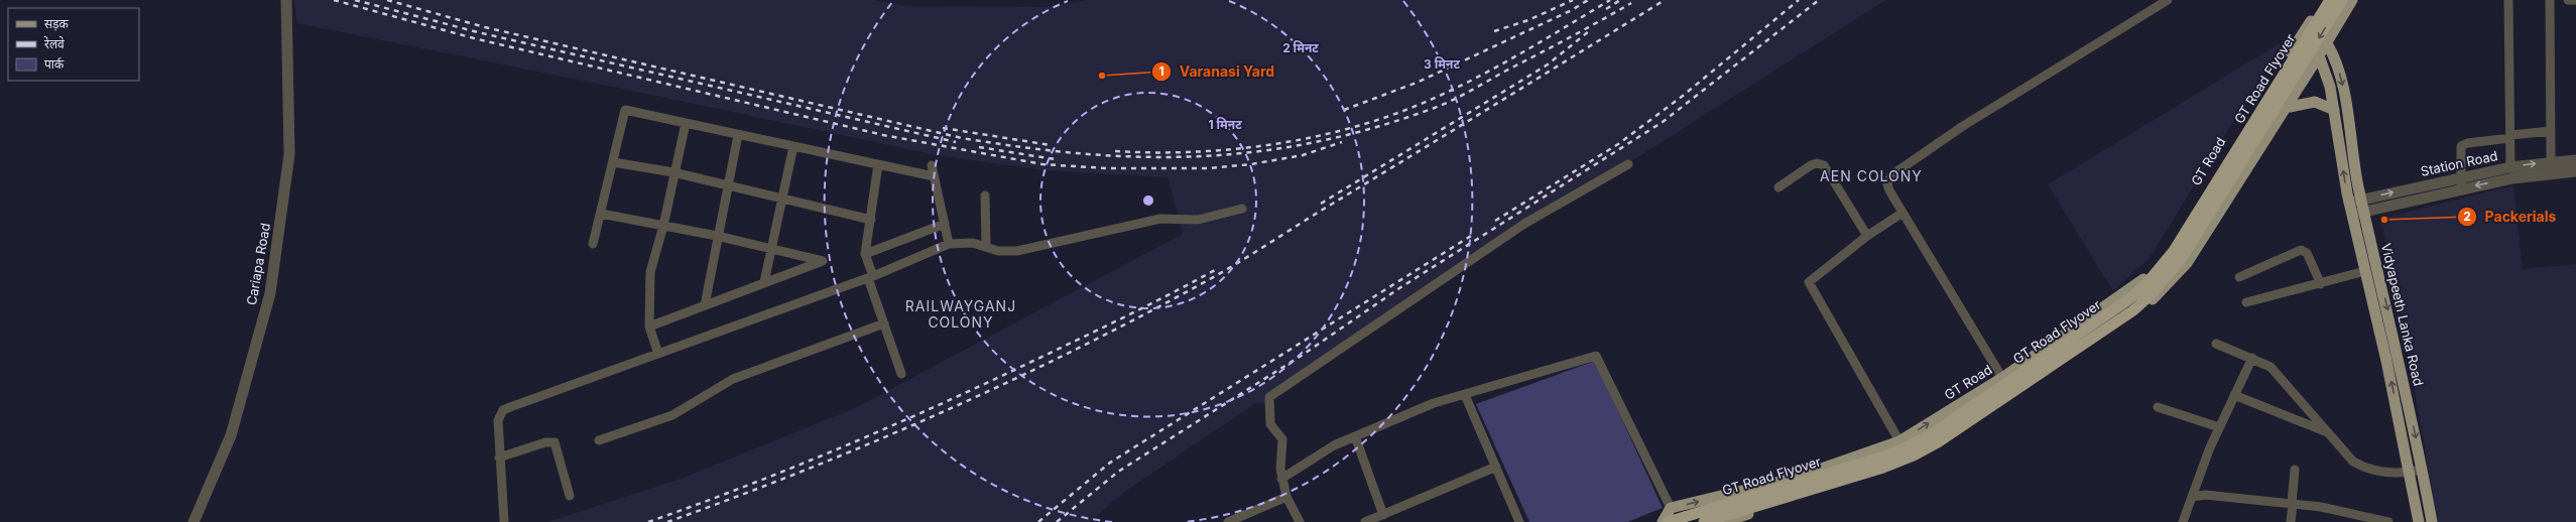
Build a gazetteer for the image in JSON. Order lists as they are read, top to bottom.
{
  "streets": {
    "highway": ["GT Road Flyover"],
    "main road": ["GT Road", "Vidyapeeth Lanka Road"],
    "street": ["Station Road", "Cariapa Road"]
  },
  "crossings": [
    ["Station Road", "Vidyapeeth Lanka Road"]
  ],
  "districts": ["AEN COLONY", "RAILWAYGANJ COLONY"],
  "places": ["Varanasi Yard", "Packerials"],
  "legend": ["सड़क", "रेलवे", "पार्क"],
  "rings": ["2 मिनट", "3 मिनट", "1 मिनट"]
}
